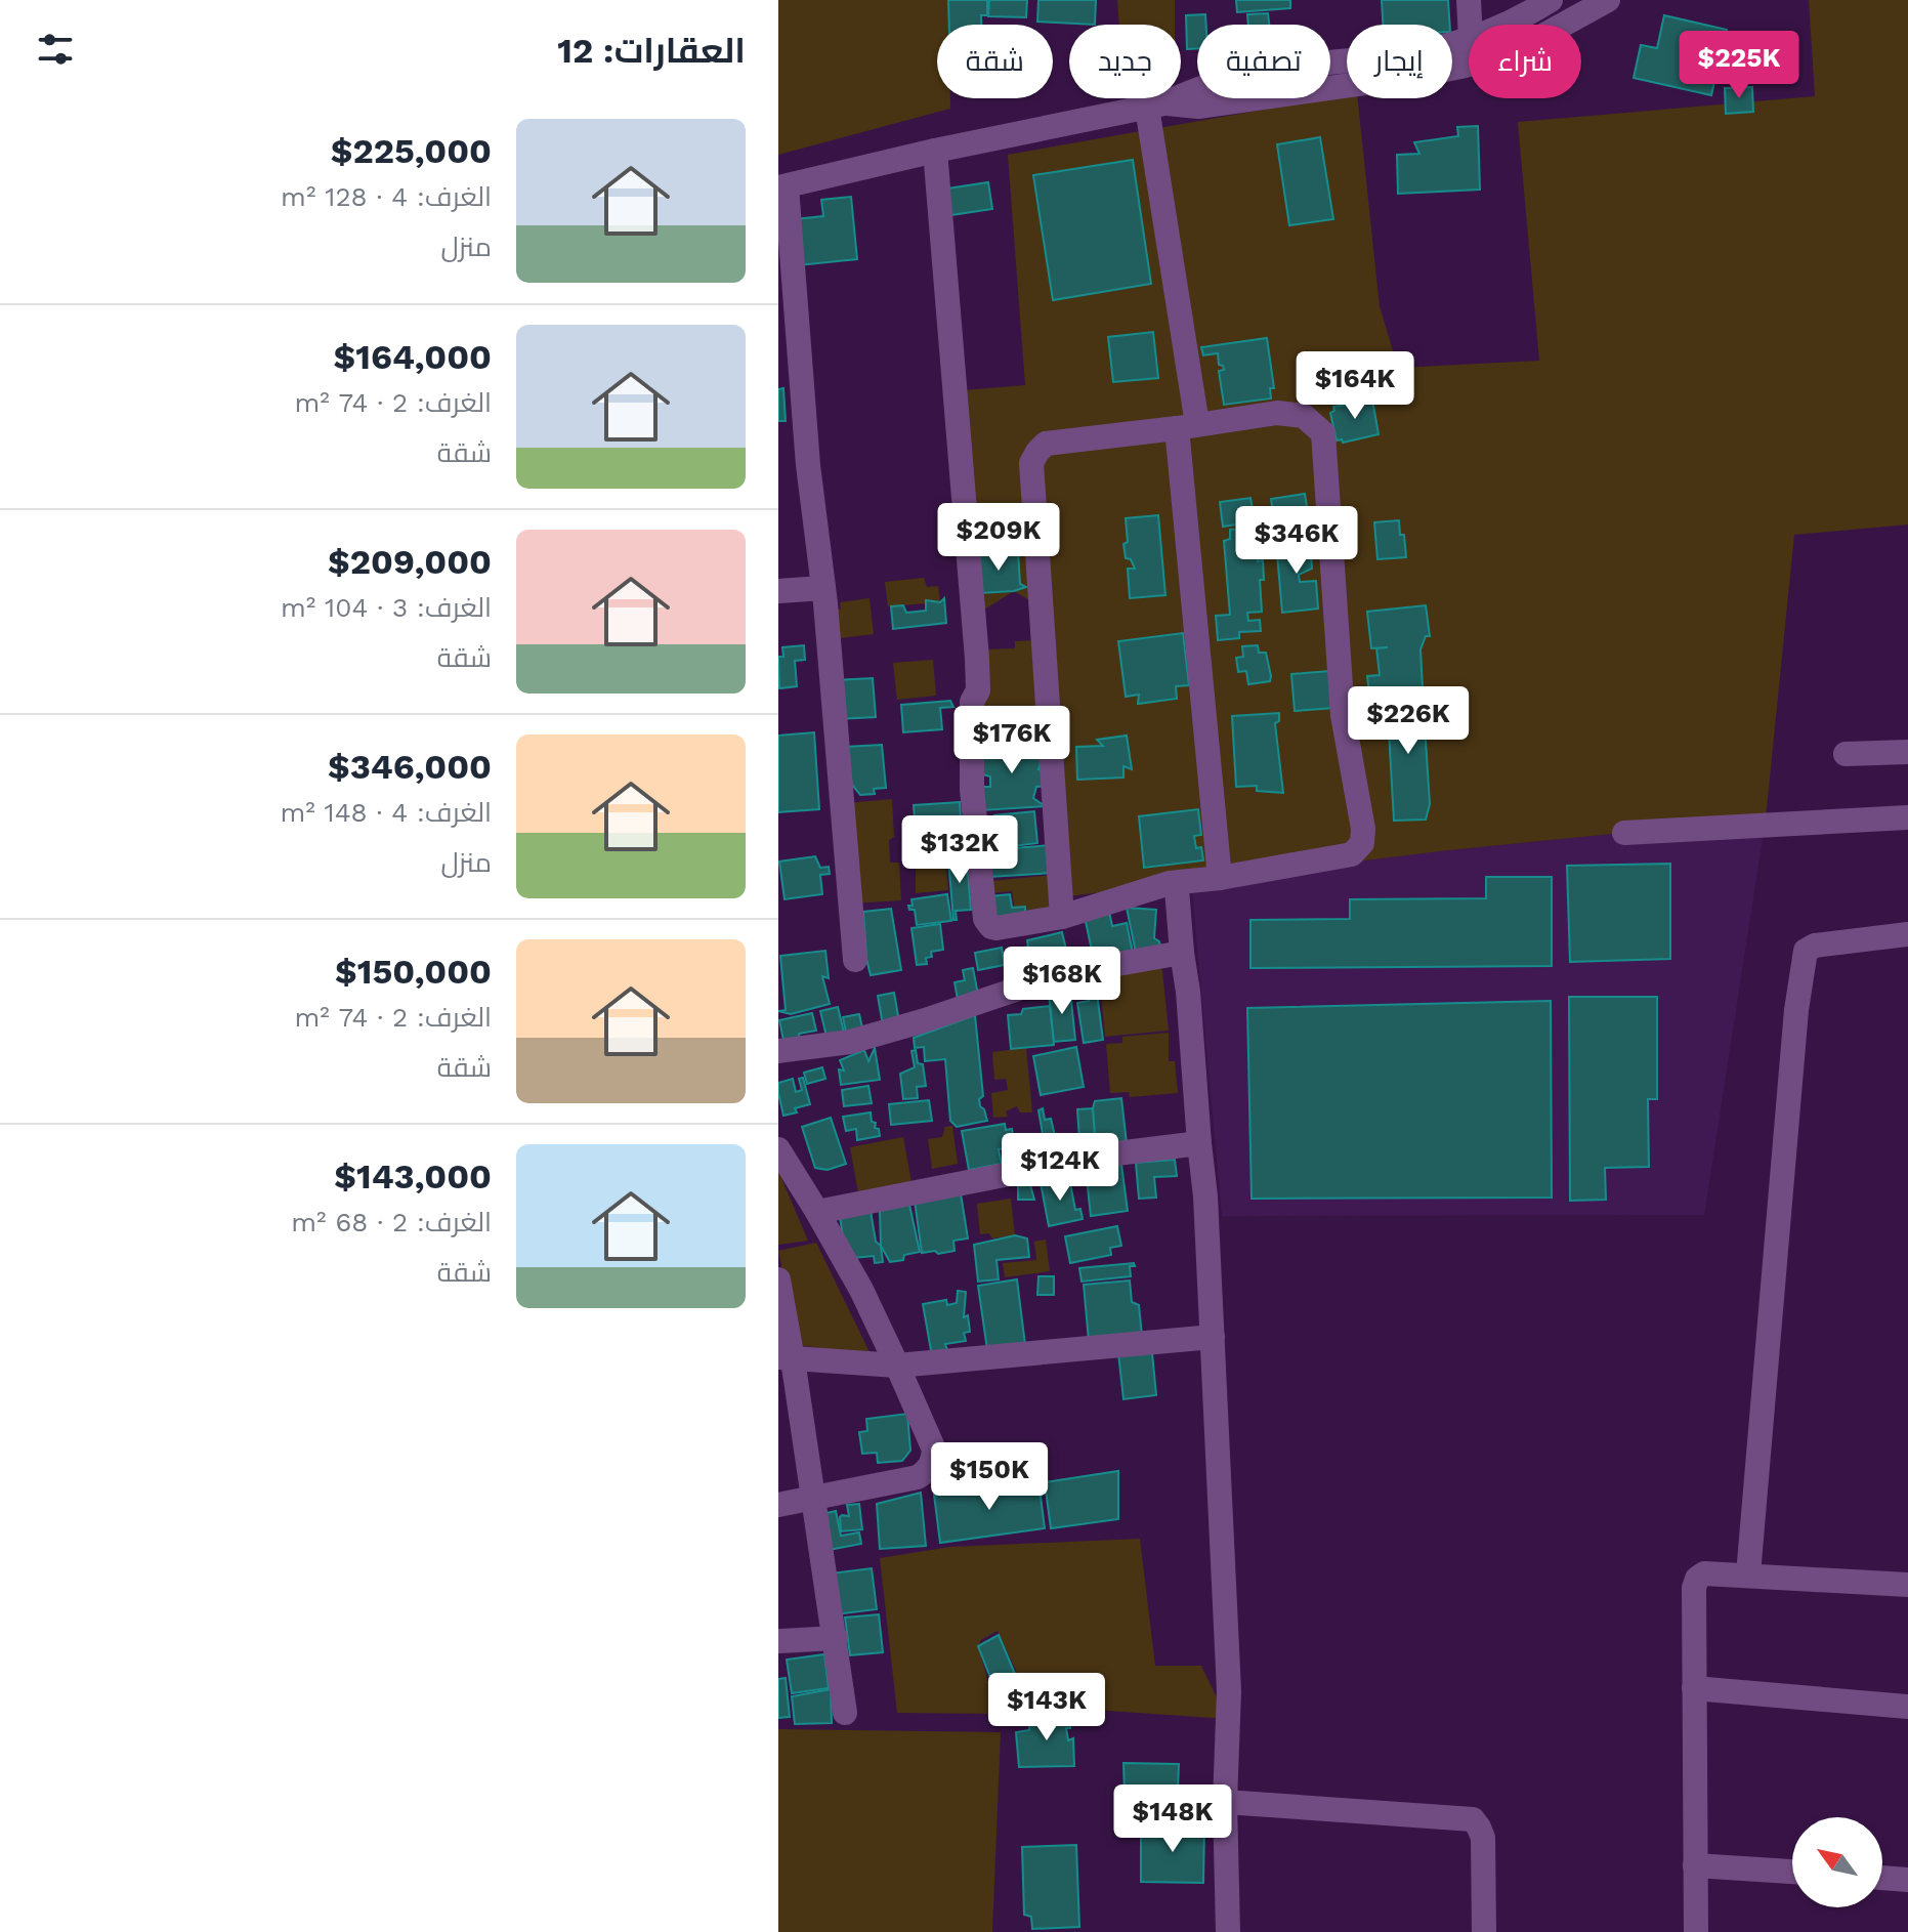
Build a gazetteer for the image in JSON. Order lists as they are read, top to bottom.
{
  "north": "top left",
  "page": {
    "heading": "العقارات: 12",
    "chip": [
      "شراء",
      "إيجار",
      "تصفية",
      "جديد",
      "شقة"
    ],
    "price": [
      "$225K",
      "$164K",
      "$209K",
      "$346K",
      "$226K",
      "$176K",
      "$132K",
      "$168K",
      "$124K",
      "$150K",
      "$143K",
      "$148K"
    ],
    "list": [
      {
        "name": "$225,000",
        "note": "الغرف: 4 · 128 m² · منزل"
      },
      {
        "name": "$164,000",
        "note": "الغرف: 2 · 74 m² · شقة"
      },
      {
        "name": "$209,000",
        "note": "الغرف: 3 · 104 m² · شقة"
      },
      {
        "name": "$346,000",
        "note": "الغرف: 4 · 148 m² · منزل"
      },
      {
        "name": "$150,000",
        "note": "الغرف: 2 · 74 m² · شقة"
      },
      {
        "name": "$143,000",
        "note": "الغرف: 2 · 68 m² · شقة"
      }
    ]
  }
}
